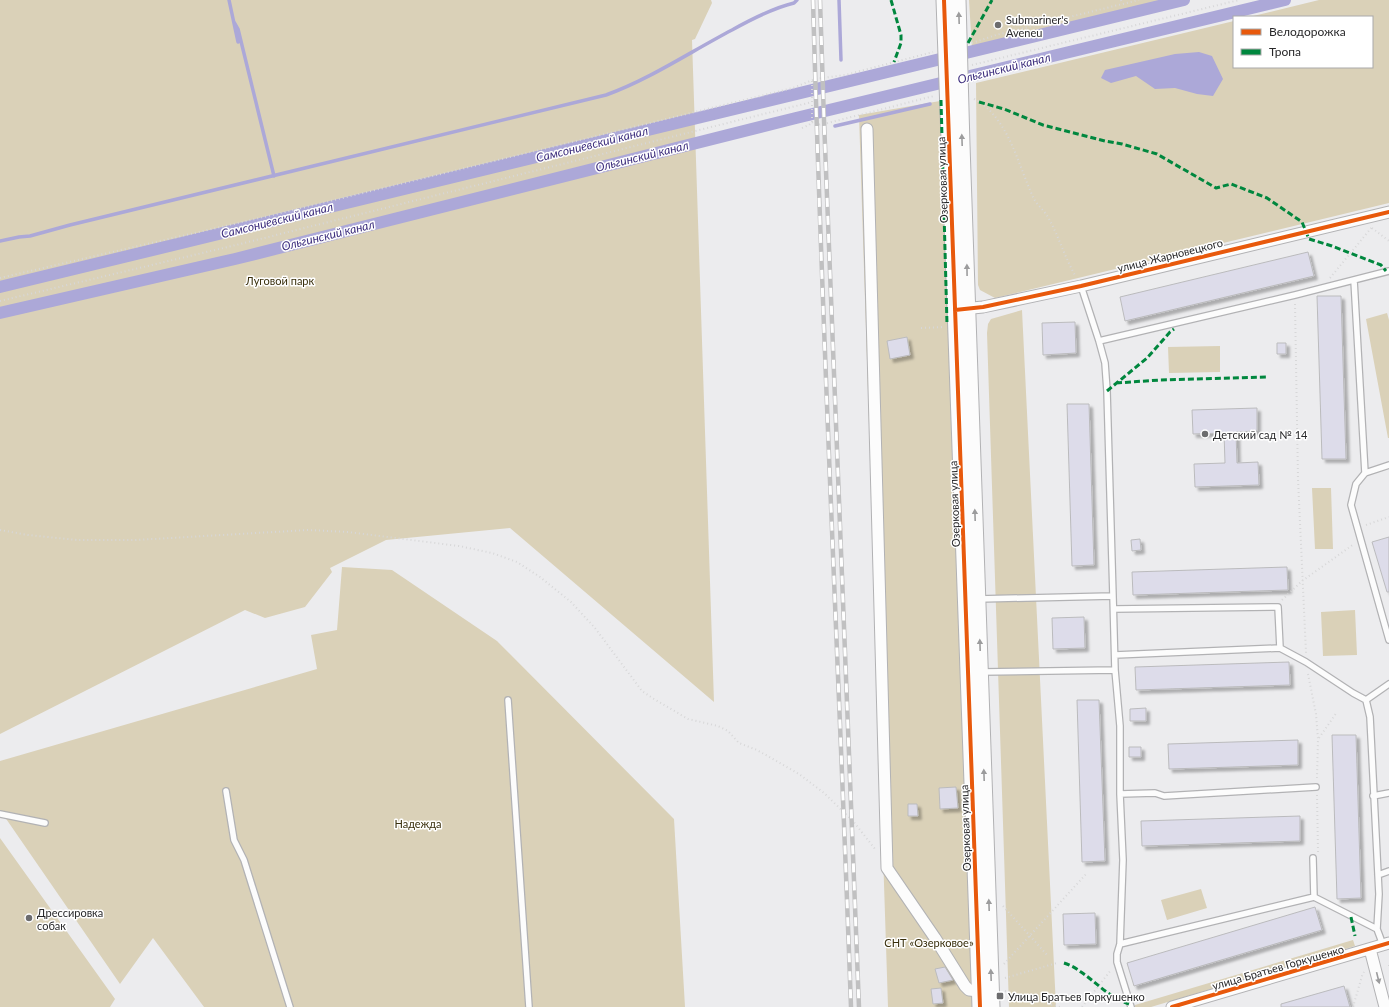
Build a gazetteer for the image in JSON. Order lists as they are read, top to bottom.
{
  "streets": {
    "street": ["Озерковая улица", "улица Жарновецкого", "улица Братьев Горкушенко"]
  },
  "crossings": [
    ["Озерковая улица", "улица Жарновецкого"]
  ],
  "water": ["Ольгинский канал", "Самсониевский канал"],
  "parks": ["Луговой парк", "Надежда", "СНТ «Озерковое»"],
  "places": {
    "other": ["Submariner's Aveneu", "Детский сад № 14", "Дрессировка собак"],
    "transit": ["Улица Братьев Горкушенко"]
  },
  "legend": ["Велодорожка", "Тропа"]
}
